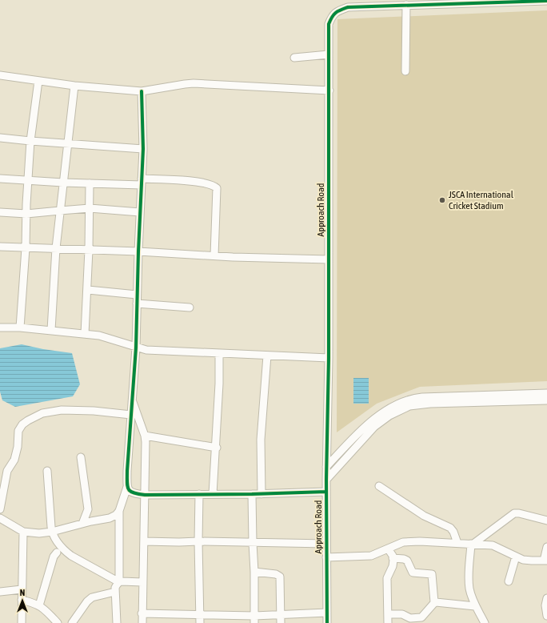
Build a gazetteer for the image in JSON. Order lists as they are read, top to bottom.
{
  "streets": {
    "street": ["Approach Road"]
  },
  "places": ["JSCA International Cricket Stadium"],
  "north": "top"
}
